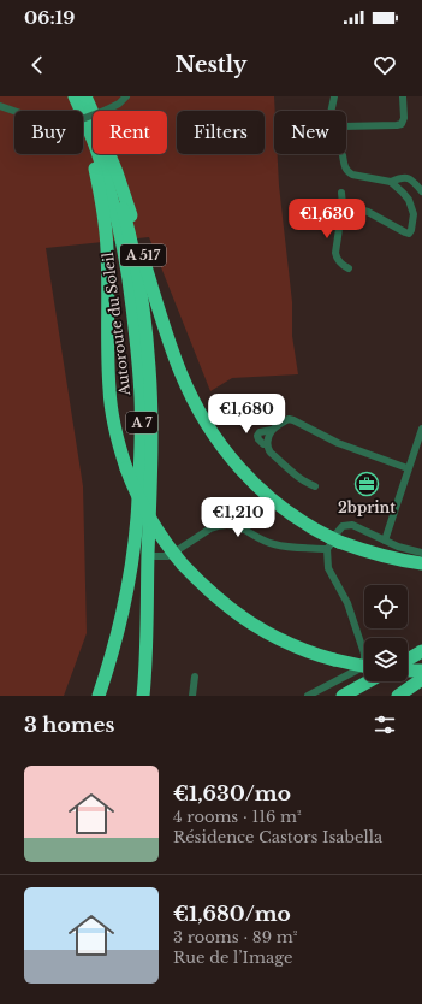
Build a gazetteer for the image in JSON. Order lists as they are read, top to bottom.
{
  "streets": {
    "highway": ["A 517", "Autoroute du Soleil", "A 7"]
  },
  "places": {
    "office": ["2bprint"]
  },
  "page": {
    "status": "06:19",
    "header": "Nestly",
    "chip": [
      "Buy",
      "Rent",
      "Filters",
      "New"
    ],
    "price": ["€1,630", "€1,680", "€1,210"],
    "heading": "3 homes",
    "list": [
      {
        "name": "€1,630/mo",
        "note": "4 rooms · 116 m² · Résidence Castors Isabella"
      },
      {
        "name": "€1,680/mo",
        "note": "3 rooms · 89 m² · Rue de l’Image"
      }
    ]
  }
}
